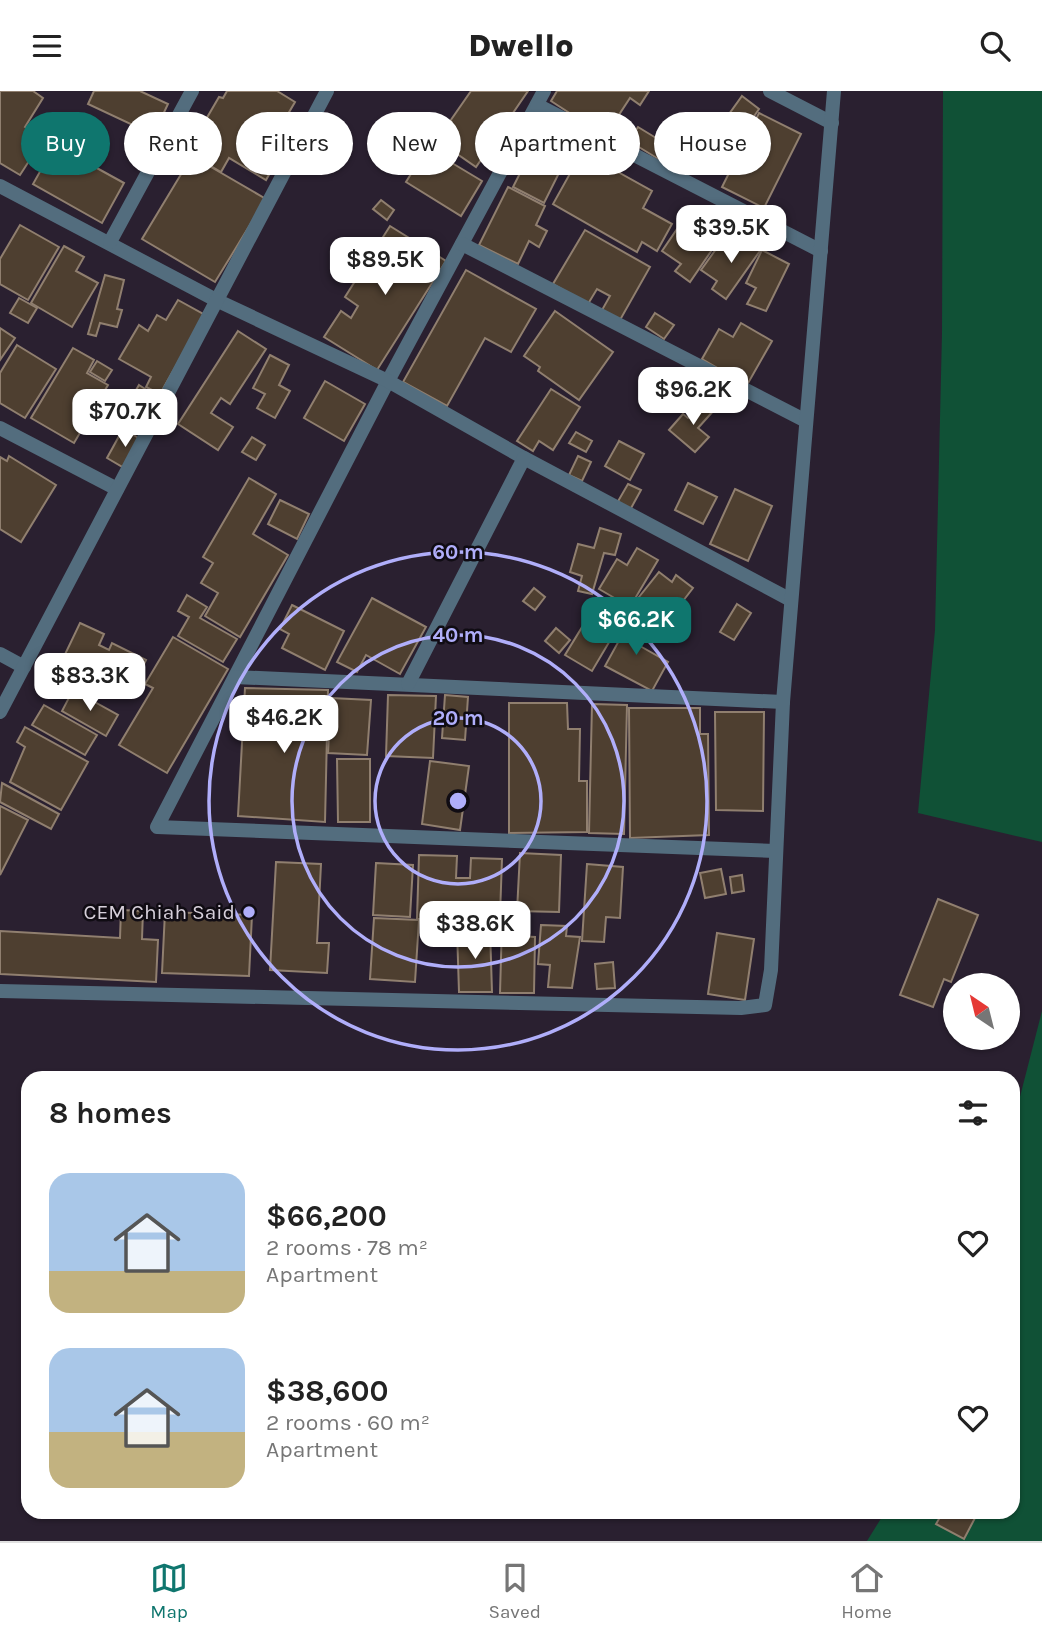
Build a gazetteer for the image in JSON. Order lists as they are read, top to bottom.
{
  "places": ["CEM Chiah Said"],
  "north": "top left",
  "page": {
    "header": "Dwello",
    "chip": [
      "Buy",
      "Rent",
      "Filters",
      "New",
      "Apartment",
      "House"
    ],
    "price": [
      "$39.5K",
      "$89.5K",
      "$96.2K",
      "$70.7K",
      "$66.2K",
      "$83.3K",
      "$46.2K",
      "$38.6K"
    ],
    "heading": "8 homes",
    "list": [
      {
        "name": "$66,200",
        "note": "2 rooms · 78 m² · Apartment"
      },
      {
        "name": "$38,600",
        "note": "2 rooms · 60 m² · Apartment"
      }
    ],
    "tabs": ["Map", "Saved", "Home"]
  },
  "rings": ["60 m", "40 m", "20 m"]
}
